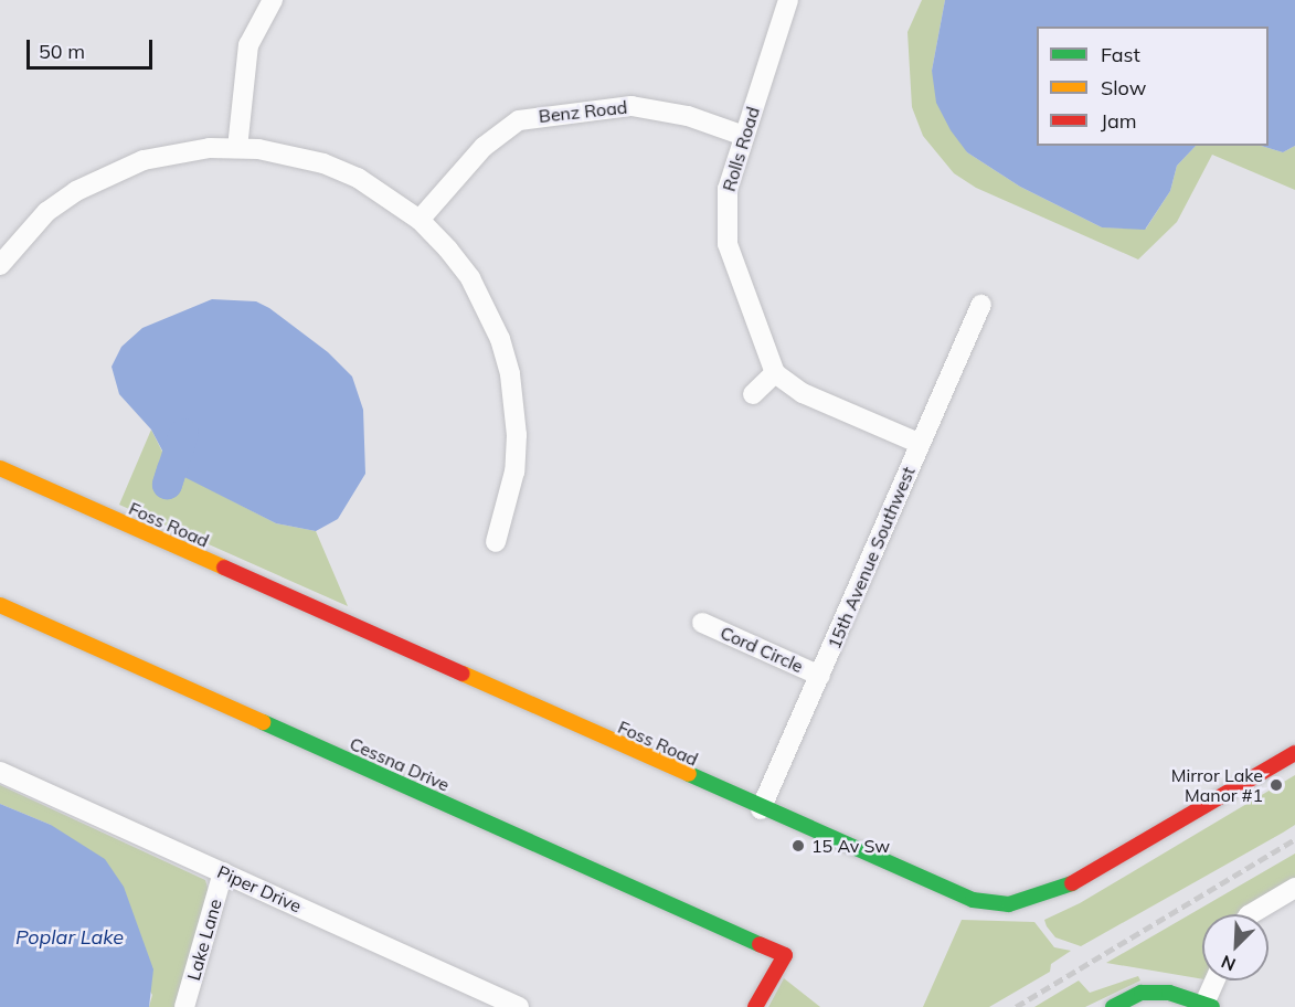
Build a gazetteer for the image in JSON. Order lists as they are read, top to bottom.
{
  "streets": {
    "street": [
      "Benz Road",
      "Rolls Road",
      "Foss Road",
      "15th Avenue Southwest",
      "Cord Circle",
      "Cessna Drive",
      "Piper Drive",
      "Lake Lane"
    ]
  },
  "crossings": [
    ["Benz Road", "Rolls Road"],
    ["Rolls Road", "15th Avenue Southwest"],
    ["Foss Road", "15th Avenue Southwest"],
    ["15th Avenue Southwest", "Cord Circle"],
    ["Piper Drive", "Lake Lane"]
  ],
  "water": ["Poplar Lake"],
  "places": ["Mirror Lake Manor #1", "15 Av Sw"],
  "legend": ["Fast", "Slow", "Jam"],
  "scale_bar": "50 m",
  "north": "bottom left"
}
